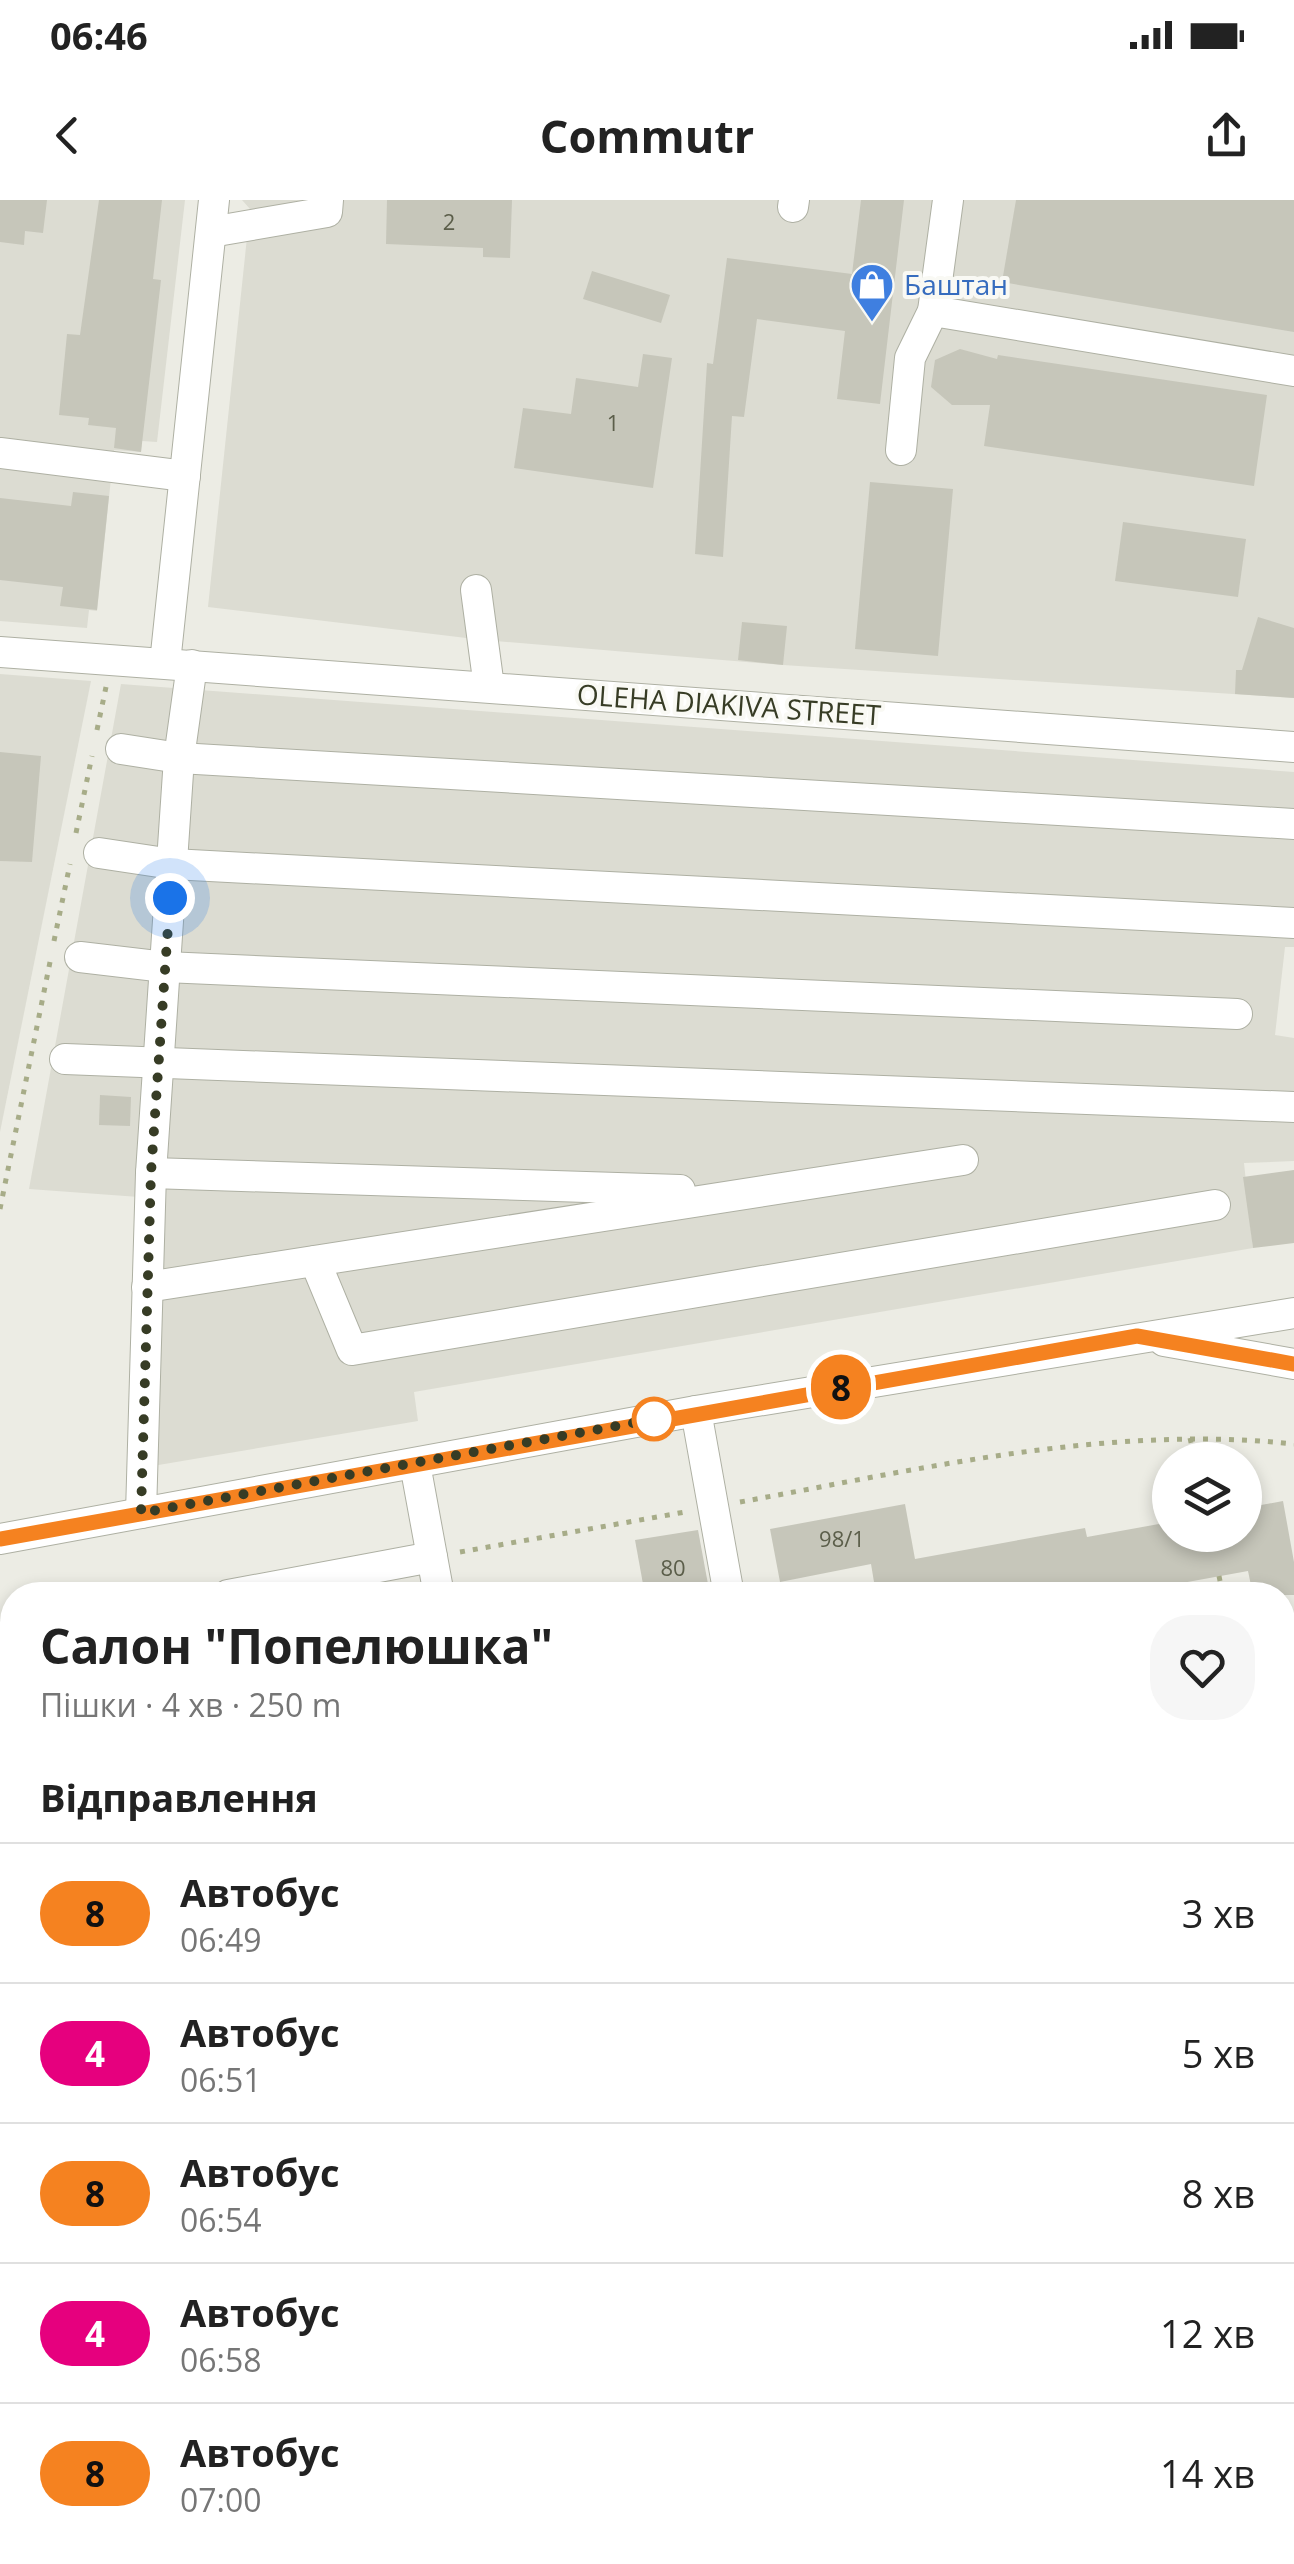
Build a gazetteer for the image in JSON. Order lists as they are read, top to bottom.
{
  "streets": {
    "street": ["OLEHA DIAKIVA STREET"]
  },
  "places": {
    "shop": ["Баштан"]
  },
  "lines": ["bus line 8"],
  "house_numbers": [
    "2",
    "1",
    "98/1",
    "80"
  ],
  "page": {
    "status": "06:46",
    "header": "Commutr",
    "on_map": "8",
    "heading": [
      ["Салон \"Попелюшка\"", "Пішки · 4 хв · 250 m"],
      "Відправлення"
    ],
    "list": [
      {
        "mark": "8",
        "name": "Автобус",
        "note": "06:49",
        "value": "3 хв"
      },
      {
        "mark": "4",
        "name": "Автобус",
        "note": "06:51",
        "value": "5 хв"
      },
      {
        "mark": "8",
        "name": "Автобус",
        "note": "06:54",
        "value": "8 хв"
      },
      {
        "mark": "4",
        "name": "Автобус",
        "note": "06:58",
        "value": "12 хв"
      },
      {
        "mark": "8",
        "name": "Автобус",
        "note": "07:00",
        "value": "14 хв"
      }
    ]
  }
}
